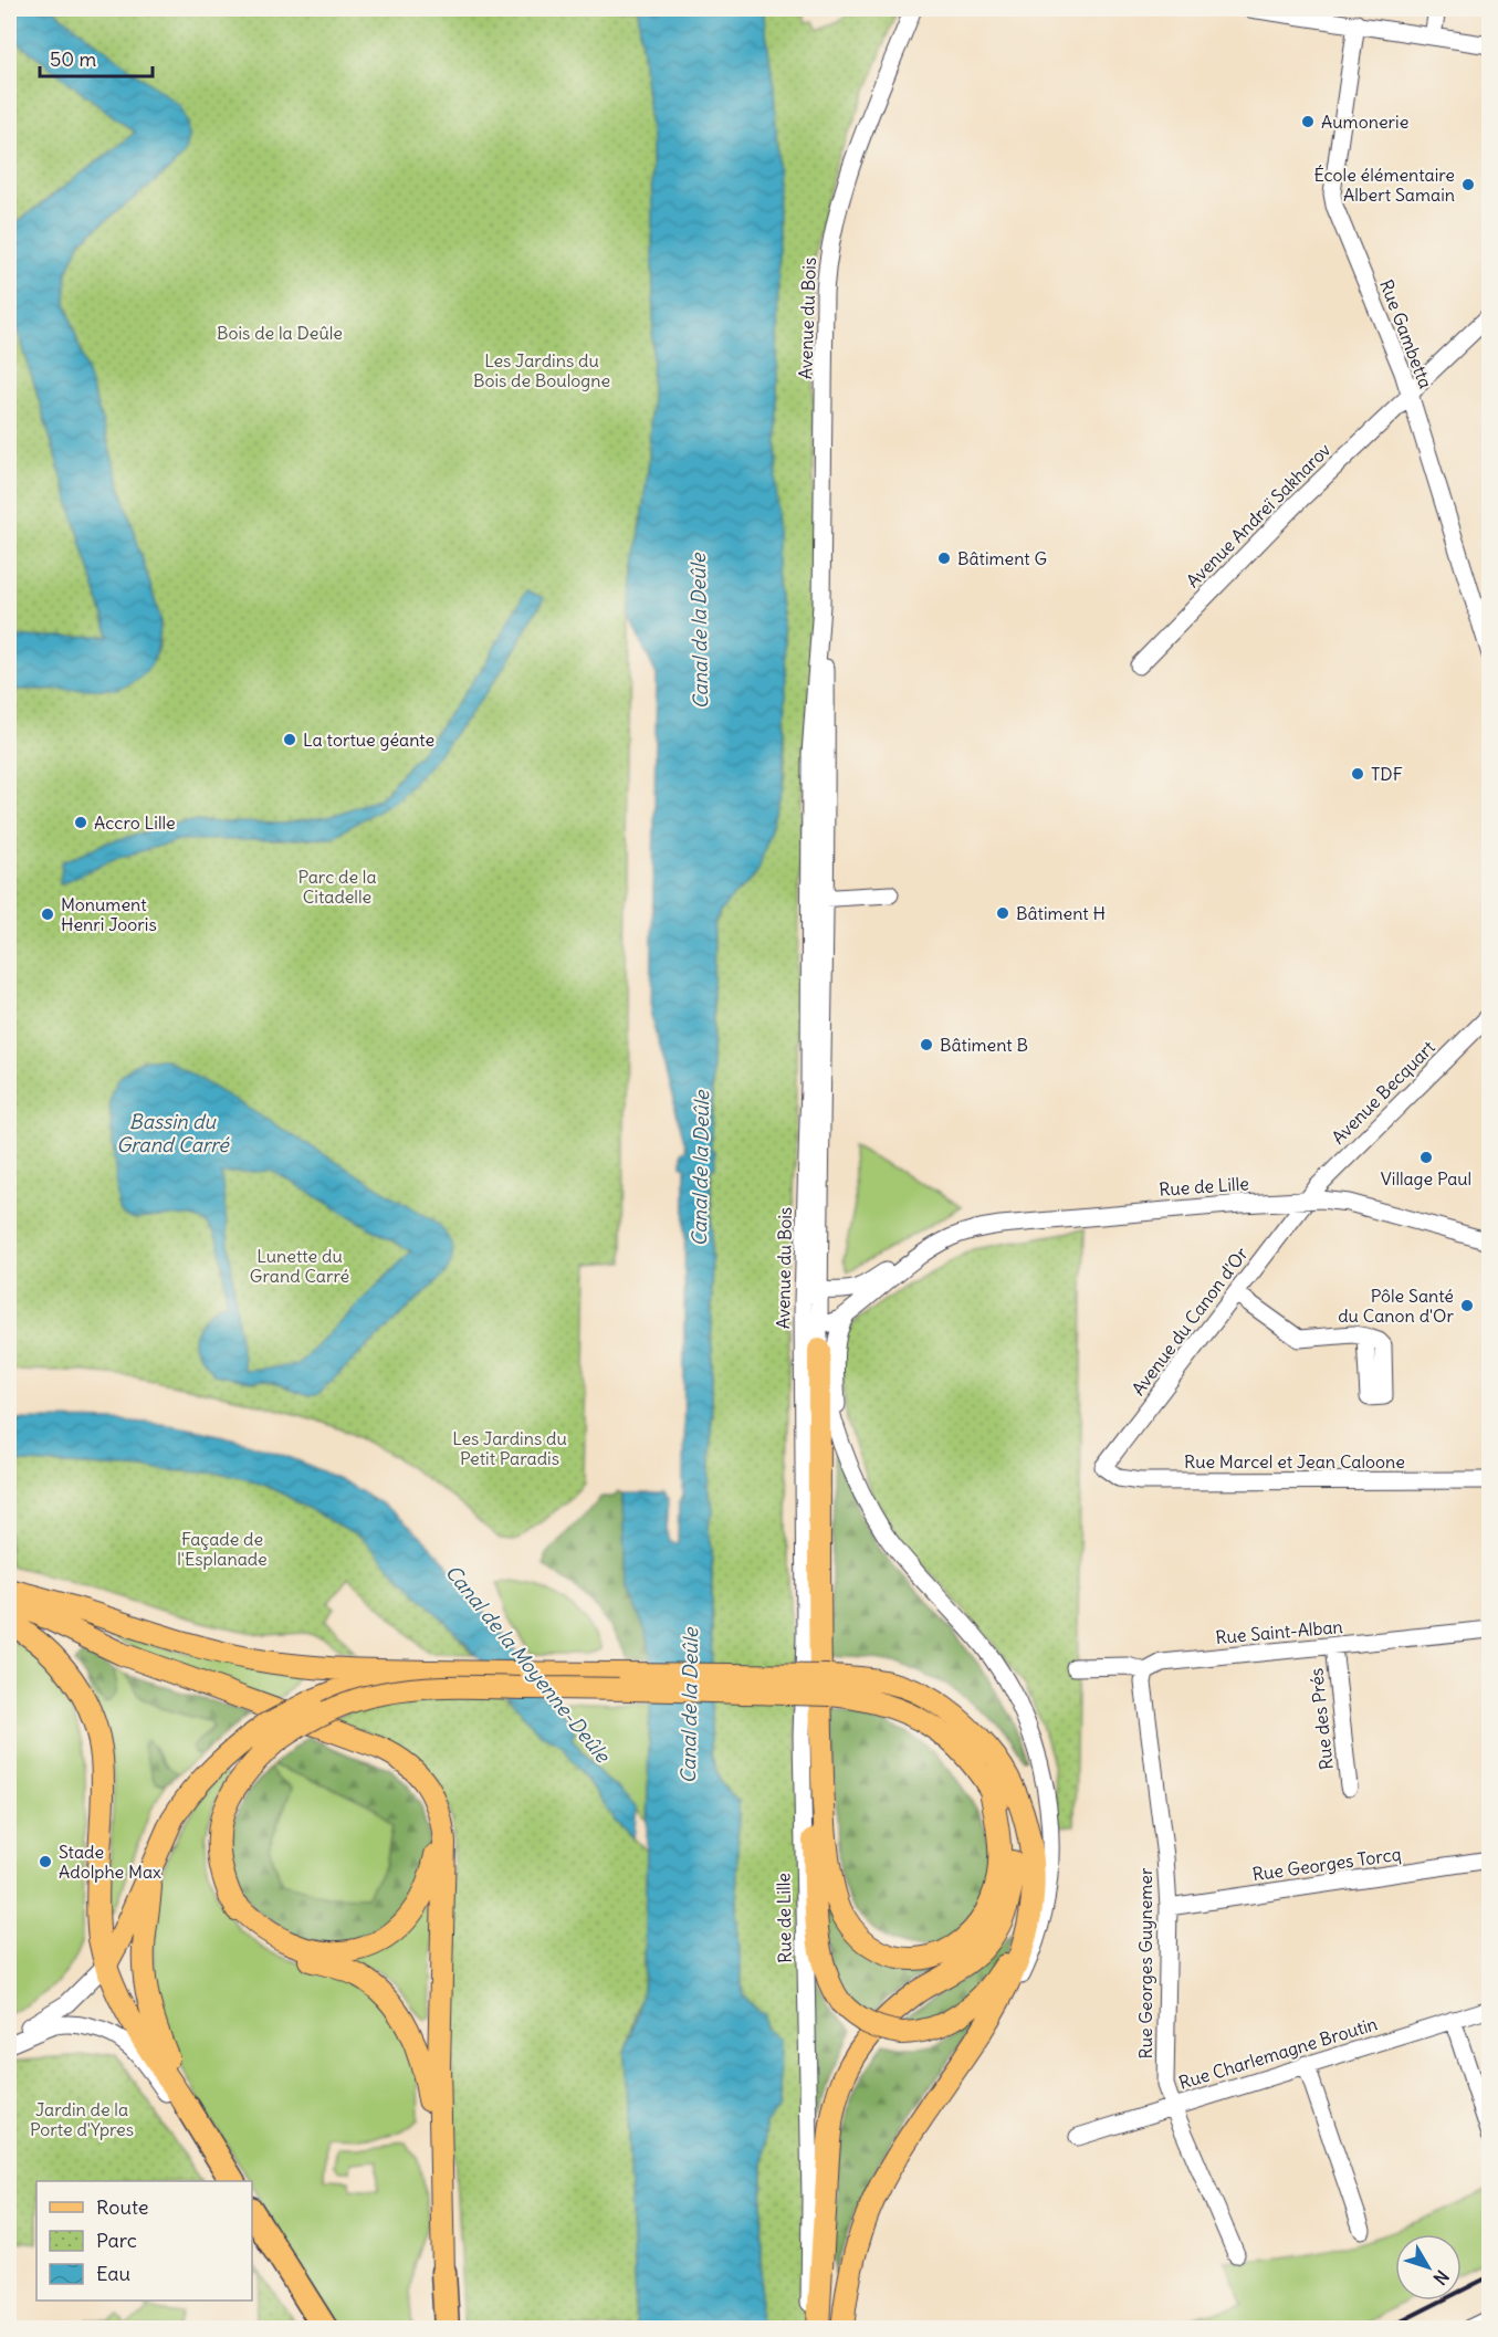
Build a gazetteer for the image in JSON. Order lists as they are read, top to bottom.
{
  "streets": {
    "street": [
      "Avenue du Bois",
      "Rue Gambetta",
      "Avenue Andreï Sakharov",
      "Avenue Becquart",
      "Rue de Lille",
      "Avenue du Canon d'Or",
      "Rue Marcel et Jean Caloone",
      "Rue Saint-Alban",
      "Rue des Prés",
      "Rue Georges Torcq",
      "Rue Georges Guynemer",
      "Rue Charlemagne Broutin"
    ]
  },
  "crossings": [
    ["Avenue du Bois", "Rue de Lille"],
    ["Rue Gambetta", "Avenue Andreï Sakharov"],
    ["Avenue Becquart", "Rue de Lille"],
    ["Avenue Becquart", "Avenue du Canon d'Or"],
    ["Rue de Lille", "Avenue du Canon d'Or"],
    ["Avenue du Canon d'Or", "Rue Marcel et Jean Caloone"],
    ["Rue Saint-Alban", "Rue des Prés"],
    ["Rue Saint-Alban", "Rue Georges Guynemer"],
    ["Rue Georges Torcq", "Rue Georges Guynemer"],
    ["Rue Georges Guynemer", "Rue Charlemagne Broutin"]
  ],
  "water": ["Canal de la Deûle", "Bassin du Grand Carré", "Canal de la Moyenne-Deûle"],
  "parks": [
    "Bois de la Deûle",
    "Les Jardins du Bois de Boulogne",
    "Parc de la Citadelle",
    "Lunette du Grand Carré",
    "Les Jardins du Petit Paradis",
    "Façade de l'Esplanade",
    "Jardin de la Porte d'Ypres"
  ],
  "places": [
    "Aumonerie",
    "École élémentaire Albert Samain",
    "Bâtiment G",
    "La tortue géante",
    "TDF",
    "Accro Lille",
    "Bâtiment H",
    "Monument Henri Jooris",
    "Bâtiment B",
    "Village Paul",
    "Pôle Santé du Canon d'Or",
    "Stade Adolphe Max"
  ],
  "legend": ["Route", "Parc", "Eau"],
  "scale_bar": "50 m",
  "north": "bottom right"
}
